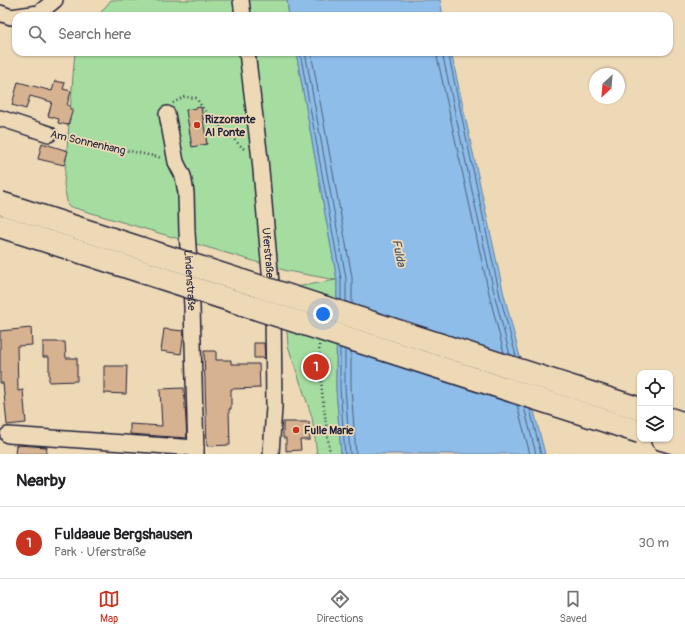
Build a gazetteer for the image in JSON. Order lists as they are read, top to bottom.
{
  "streets": {
    "street": ["Am Sonnenhang", "Uferstraße", "Lindenstraße"]
  },
  "crossings": [
    ["Am Sonnenhang", "Lindenstraße"]
  ],
  "water": ["Fulda"],
  "places": ["Rizzorante Al Ponte", "Fulle Marie"],
  "north": "bottom left",
  "page": {
    "search": "Search here",
    "pins": "1",
    "heading": "Nearby",
    "list": [
      {
        "mark": "1",
        "name": "Fuldaaue Bergshausen",
        "note": "Park · Uferstraße",
        "value": "30 m"
      }
    ],
    "nav": ["Map", "Directions", "Saved"]
  }
}
